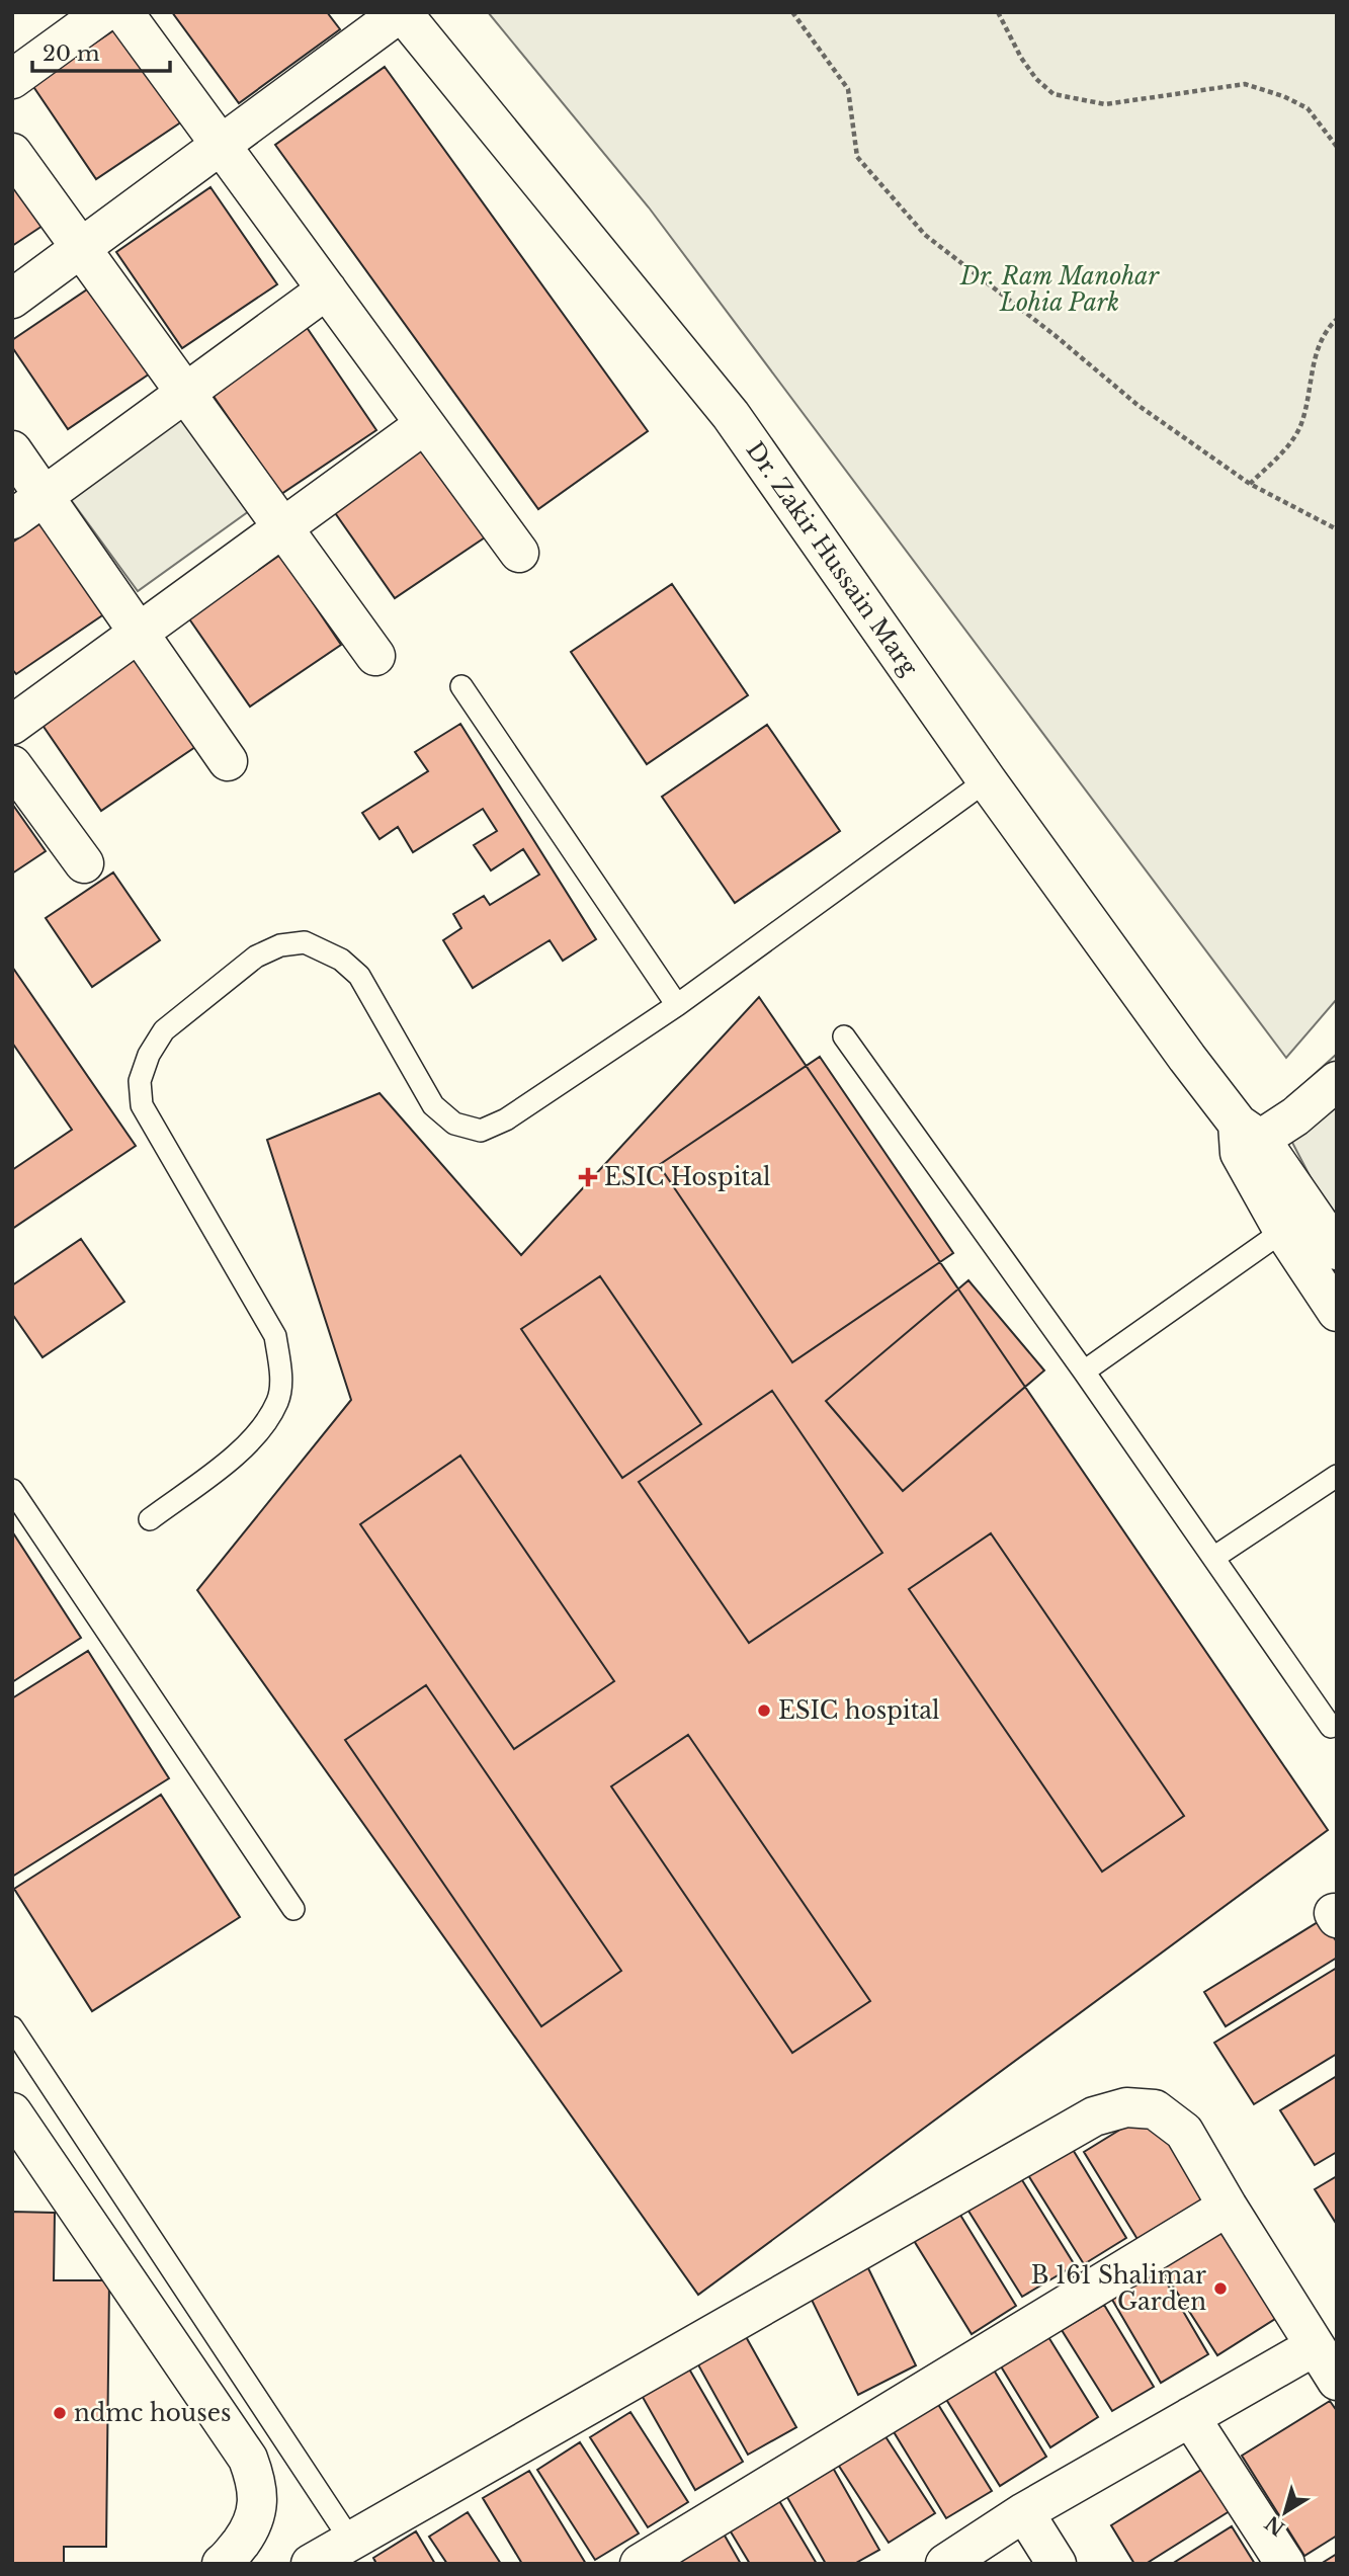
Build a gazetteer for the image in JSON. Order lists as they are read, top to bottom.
{
  "streets": {
    "street": ["Dr. Zakir Hussain Marg"]
  },
  "parks": ["Dr. Ram Manohar Lohia Park"],
  "places": {
    "health": ["ESIC Hospital"],
    "other": ["ESIC hospital", "B 161 Shalimar Garden", "ndmc houses"]
  },
  "scale_bar": "20 m",
  "north": "bottom left"
}
